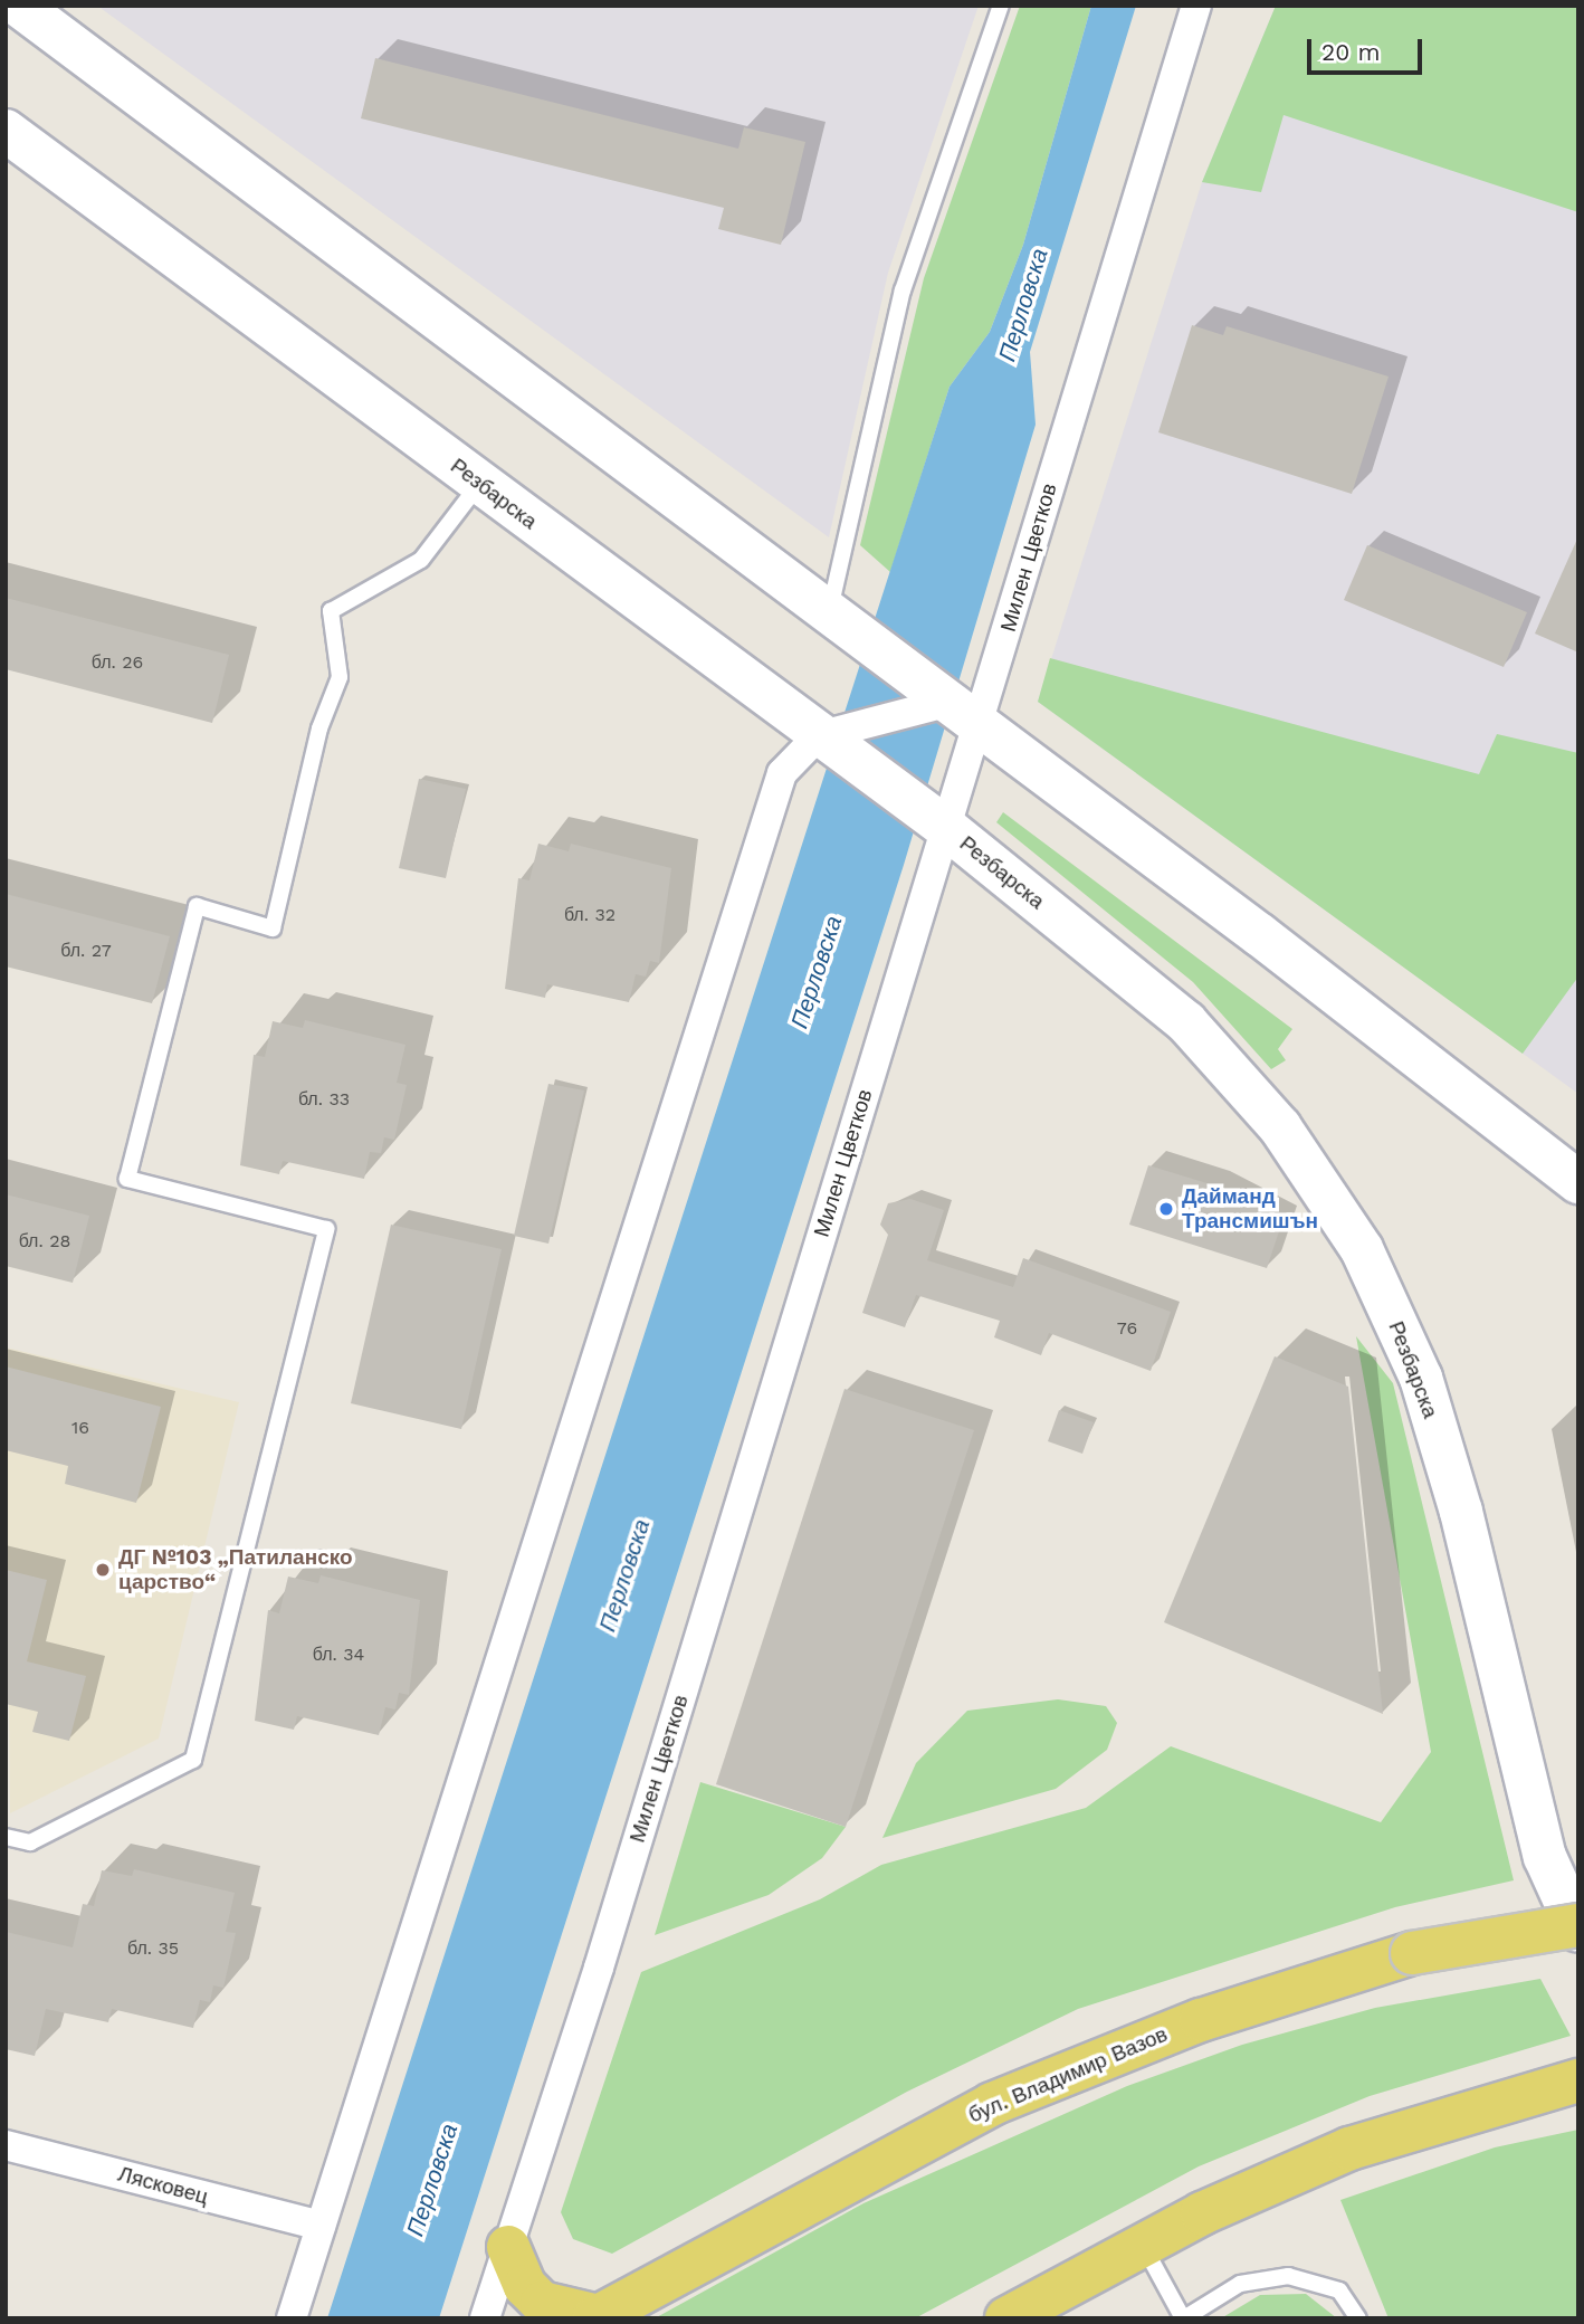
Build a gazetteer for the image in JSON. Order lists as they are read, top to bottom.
{
  "streets": {
    "main road": ["бул. Владимир Вазов"],
    "street": ["Резбарска", "Милен Цветков", "Лясковец"]
  },
  "crossings": [
    ["Резбарска", "Милен Цветков"],
    ["Резбарска", "бул. Владимир Вазов"]
  ],
  "water": ["Перловска"],
  "places": ["Дайманд Трансмишън", "ДГ №103 „Патиланско царство“"],
  "house_numbers": [
    "бл. 26",
    "бл. 32",
    "бл. 27",
    "бл. 33",
    "бл. 28",
    "76",
    "16",
    "бл. 34",
    "бл. 35"
  ],
  "scale_bar": "20 m"
}
